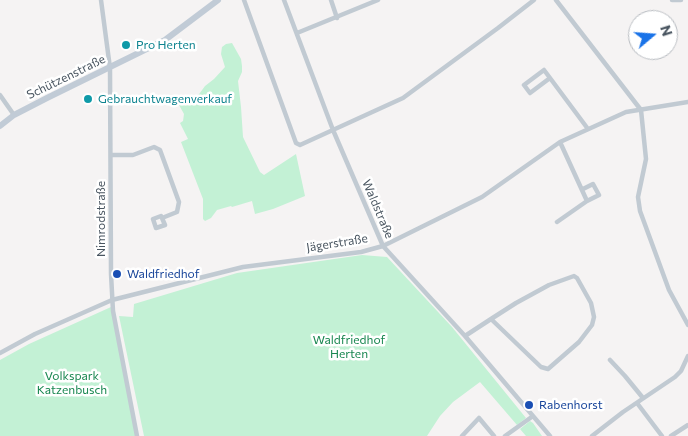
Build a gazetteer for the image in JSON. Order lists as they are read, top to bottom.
{
  "streets": {
    "main road": ["Schützenstraße"],
    "street": ["Waldstraße", "Nimrodstraße", "Jägerstraße"]
  },
  "crossings": [
    ["Schützenstraße", "Nimrodstraße"],
    ["Waldstraße", "Jägerstraße"],
    ["Nimrodstraße", "Jägerstraße"]
  ],
  "parks": ["Waldfriedhof Herten", "Volkspark Katzenbusch"],
  "places": [
    "Pro Herten",
    "Gebrauchtwagenverkauf",
    "Waldfriedhof",
    "Rabenhorst"
  ],
  "north": "right"
}
